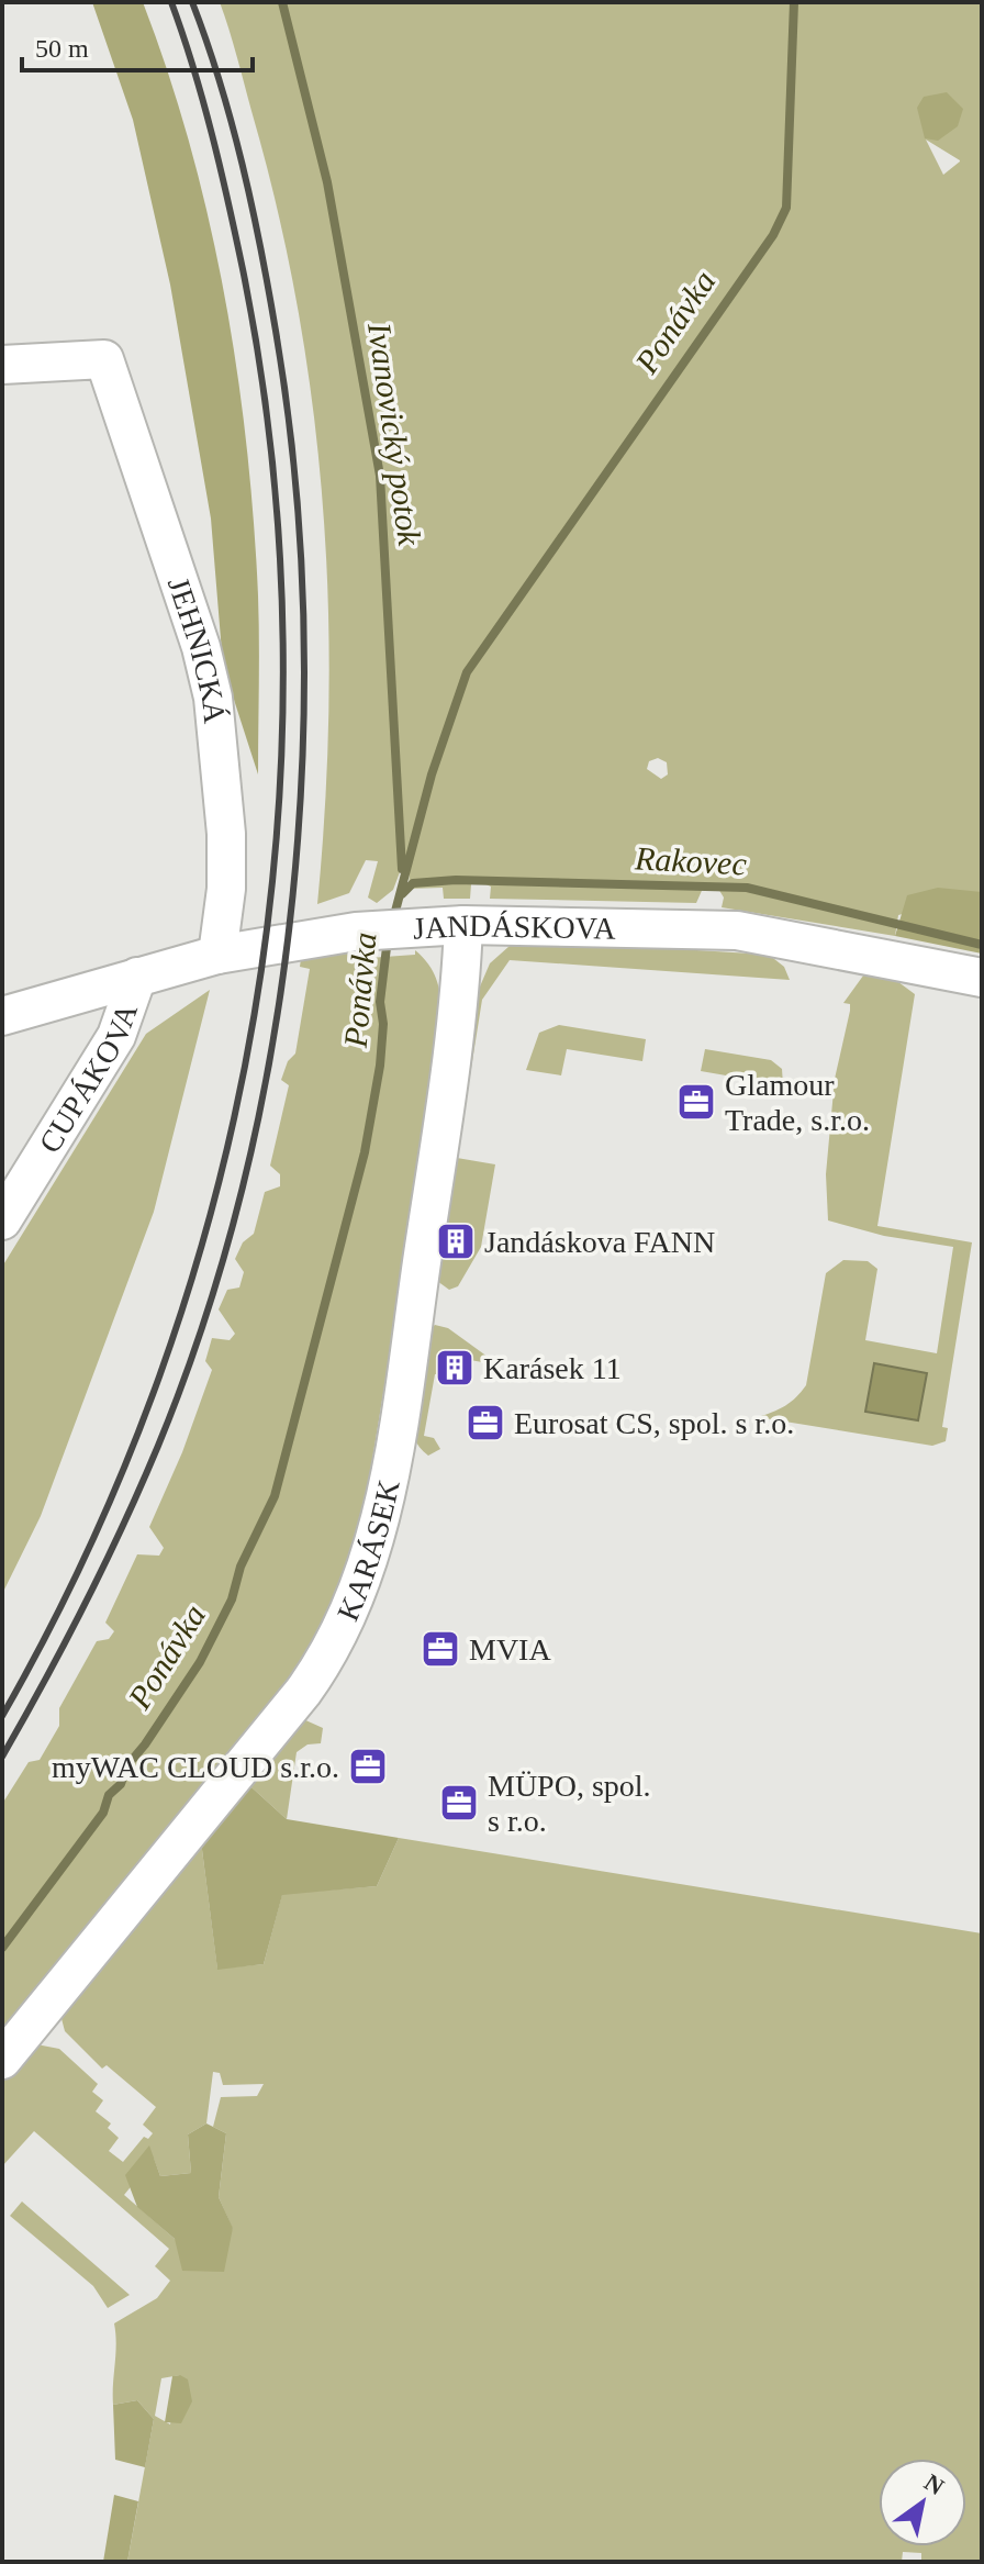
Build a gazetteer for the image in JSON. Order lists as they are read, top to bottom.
{
  "streets": {
    "street": [
      "JEHNICKÁ",
      "JANDÁSKOVA",
      "CUPÁKOVA",
      "KARÁSEK"
    ]
  },
  "crossings": [
    ["JEHNICKÁ", "JANDÁSKOVA"],
    ["JANDÁSKOVA", "CUPÁKOVA"],
    ["JANDÁSKOVA", "KARÁSEK"]
  ],
  "water": ["Ponávka", "Ivanovický potok", "Rakovec"],
  "places": {
    "office": [
      "Glamour Trade, s.r.o.",
      "Eurosat CS, spol. s r.o.",
      "MVIA",
      "myWAC CLOUD s.r.o.",
      "MÜPO, spol. s r.o."
    ],
    "building": ["Jandáskova FANN", "Karásek 11"]
  },
  "scale_bar": "50 m",
  "north": "top right"
}
